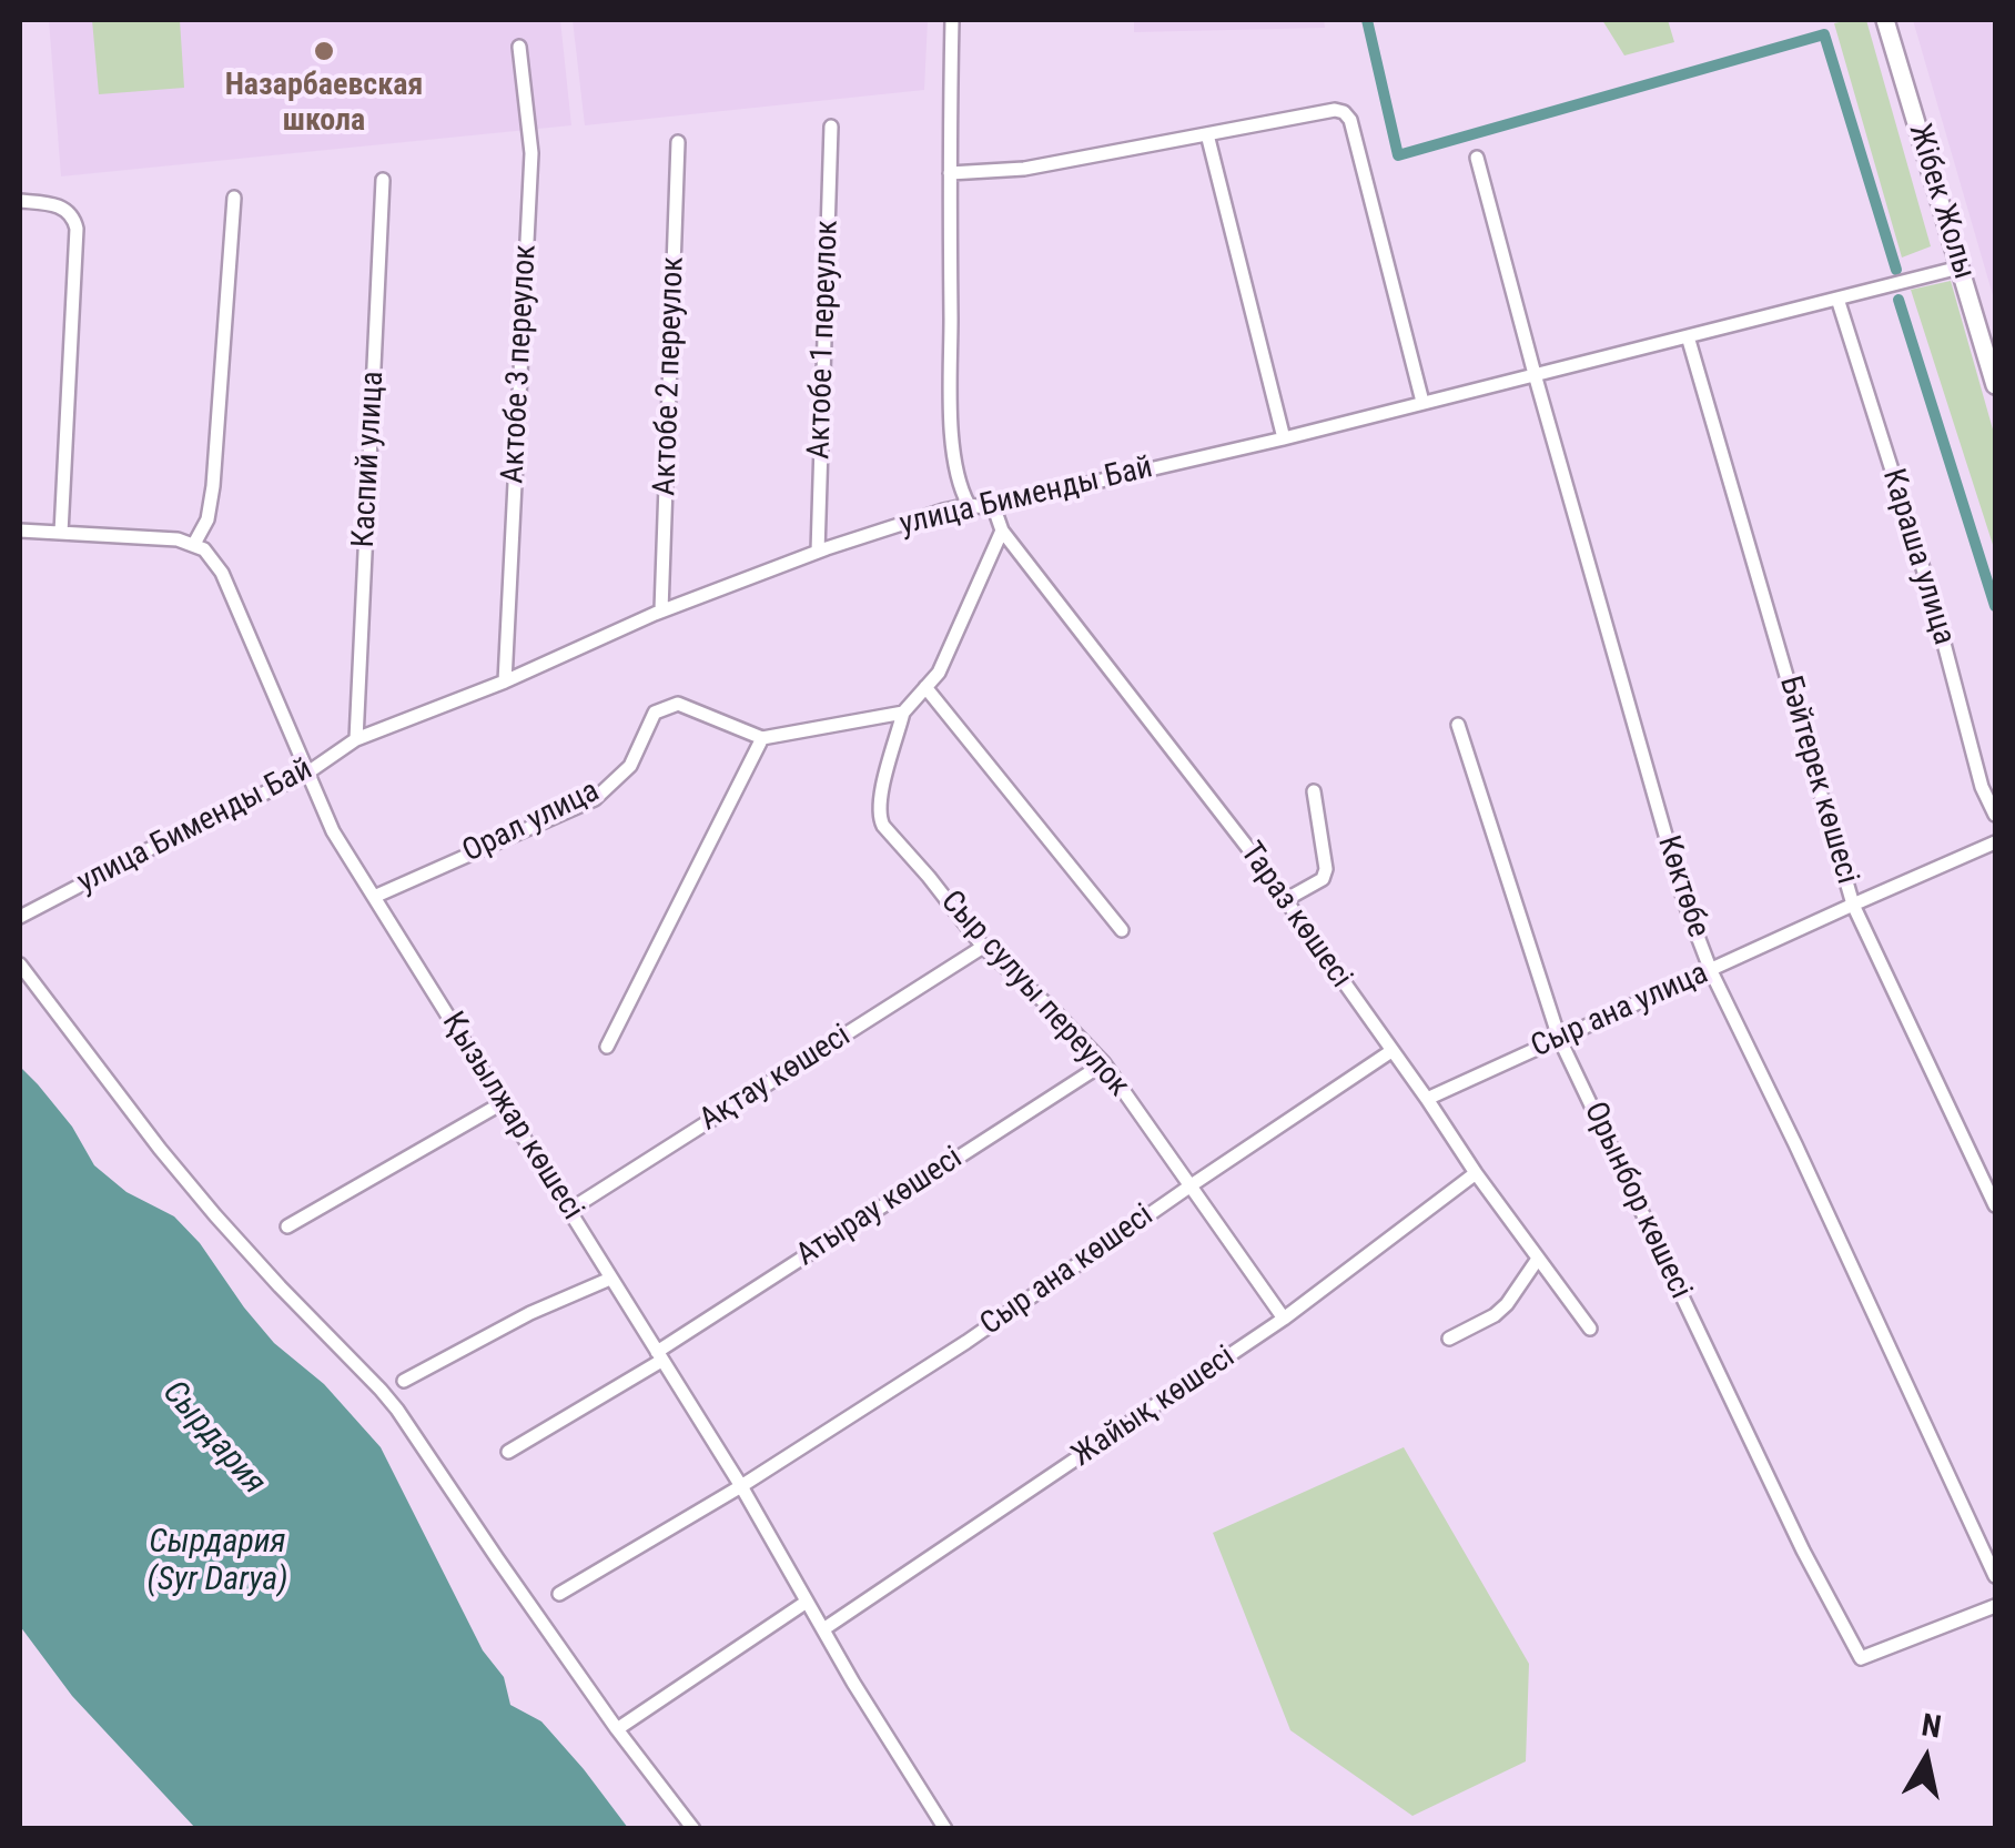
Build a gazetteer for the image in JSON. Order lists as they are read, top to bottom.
{
  "streets": {
    "main road": ["Жібек Жолы"],
    "street": [
      "Актобе 1 переулок",
      "Актобе 3 переулок",
      "Актобе 2 переулок",
      "Каспий улица",
      "улица Бименды Бай",
      "Караша улица",
      "Бәйтерек көшесі",
      "Орал улица",
      "Көктөбе",
      "Тараз көшесі",
      "Сыр сулуы переулок",
      "Сыр ана улица",
      "Ақтау көшесі",
      "Қызылжар көшесі",
      "Орынбор көшесі",
      "Атырау көшесі",
      "Сыр ана көшесі",
      "Жайық көшесі"
    ]
  },
  "crossings": [
    ["Жібек Жолы", "улица Бименды Бай"],
    ["Актобе 1 переулок", "улица Бименды Бай"],
    ["Актобе 3 переулок", "улица Бименды Бай"],
    ["Актобе 2 переулок", "улица Бименды Бай"],
    ["Каспий улица", "улица Бименды Бай"],
    ["улица Бименды Бай", "Караша улица"],
    ["улица Бименды Бай", "Бәйтерек көшесі"],
    ["улица Бименды Бай", "Көктөбе"],
    ["улица Бименды Бай", "Тараз көшесі"],
    ["улица Бименды Бай", "Қызылжар көшесі"],
    ["Бәйтерек көшесі", "Сыр ана улица"],
    ["Орал улица", "Қызылжар көшесі"],
    ["Көктөбе", "Сыр ана улица"],
    ["Тараз көшесі", "Сыр ана улица"],
    ["Тараз көшесі", "Сыр ана көшесі"],
    ["Тараз көшесі", "Жайық көшесі"],
    ["Сыр сулуы переулок", "Ақтау көшесі"],
    ["Сыр сулуы переулок", "Атырау көшесі"],
    ["Сыр сулуы переулок", "Сыр ана көшесі"],
    ["Сыр сулуы переулок", "Жайық көшесі"],
    ["Сыр ана улица", "Орынбор көшесі"],
    ["Ақтау көшесі", "Қызылжар көшесі"],
    ["Қызылжар көшесі", "Атырау көшесі"],
    ["Қызылжар көшесі", "Сыр ана көшесі"],
    ["Қызылжар көшесі", "Жайық көшесі"]
  ],
  "water": ["Сырдария", "Сырдария (Syr Darya)"],
  "places": ["Назарбаевская школа"],
  "north": "top"
}
